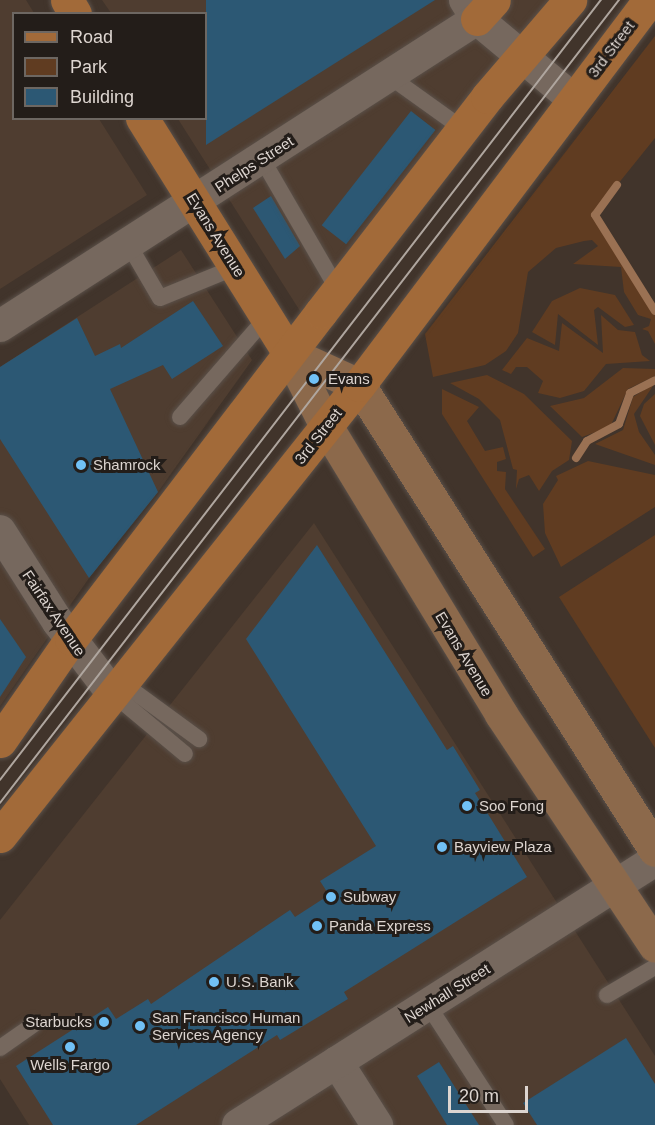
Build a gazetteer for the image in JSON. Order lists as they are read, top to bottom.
{
  "streets": {
    "main road": ["3rd Street", "Evans Avenue"],
    "street": ["Phelps Street", "Fairfax Avenue", "Newhall Street"]
  },
  "crossings": [
    ["3rd Street", "Evans Avenue"],
    ["3rd Street", "Fairfax Avenue"],
    ["Phelps Street", "Evans Avenue"],
    ["Evans Avenue", "Newhall Street"]
  ],
  "places": [
    "Evans",
    "Shamrock",
    "Soo Fong",
    "Bayview Plaza",
    "Subway",
    "Panda Express",
    "U.S. Bank",
    "Starbucks",
    "San Francisco Human Services Agency",
    "Wells Fargo"
  ],
  "legend": ["Road", "Park", "Building"],
  "scale_bar": "20 m"
}
